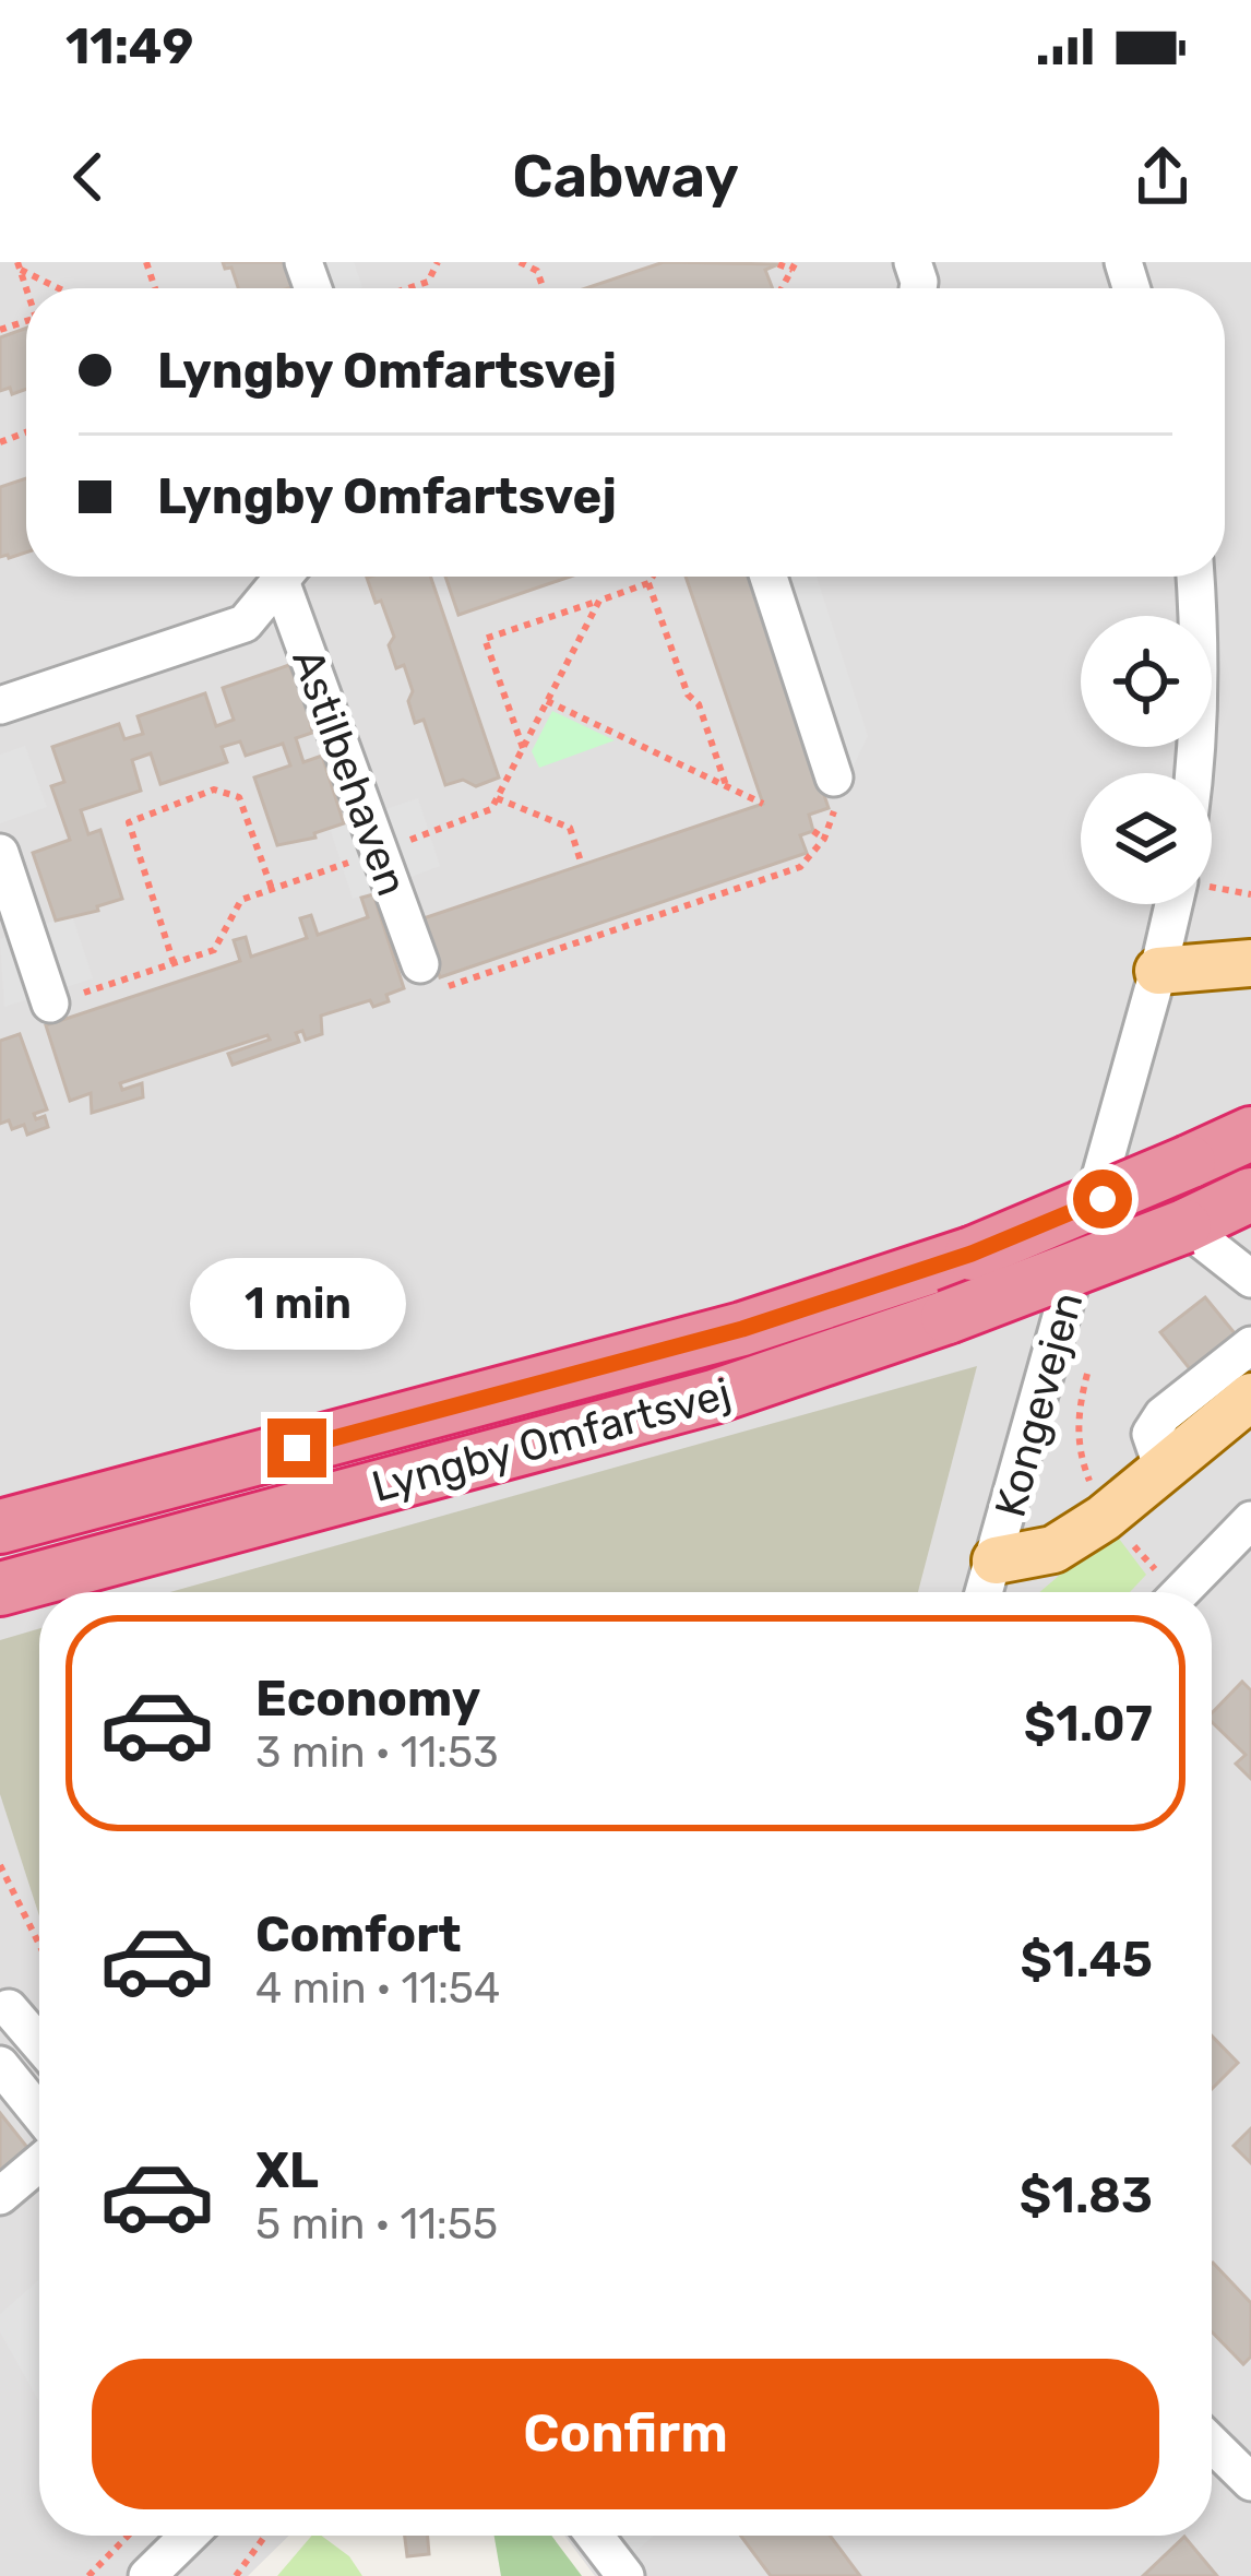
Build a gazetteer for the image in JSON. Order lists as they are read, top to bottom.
{
  "streets": {
    "highway": ["Lyngby Omfartsvej"],
    "street": ["Astilbehaven", "Kongevejen"]
  },
  "page": {
    "status": "11:49",
    "header": "Cabway",
    "banner": ["Lyngby Omfartsvej", "Lyngby Omfartsvej"],
    "bubble": "1 min",
    "list": [
      {
        "name": "Economy",
        "note": "3 min · 11:53",
        "value": "$1.07"
      },
      {
        "name": "Comfort",
        "note": "4 min · 11:54",
        "value": "$1.45"
      },
      {
        "name": "XL",
        "note": "5 min · 11:55",
        "value": "$1.83"
      }
    ],
    "buttons": "Confirm"
  }
}
